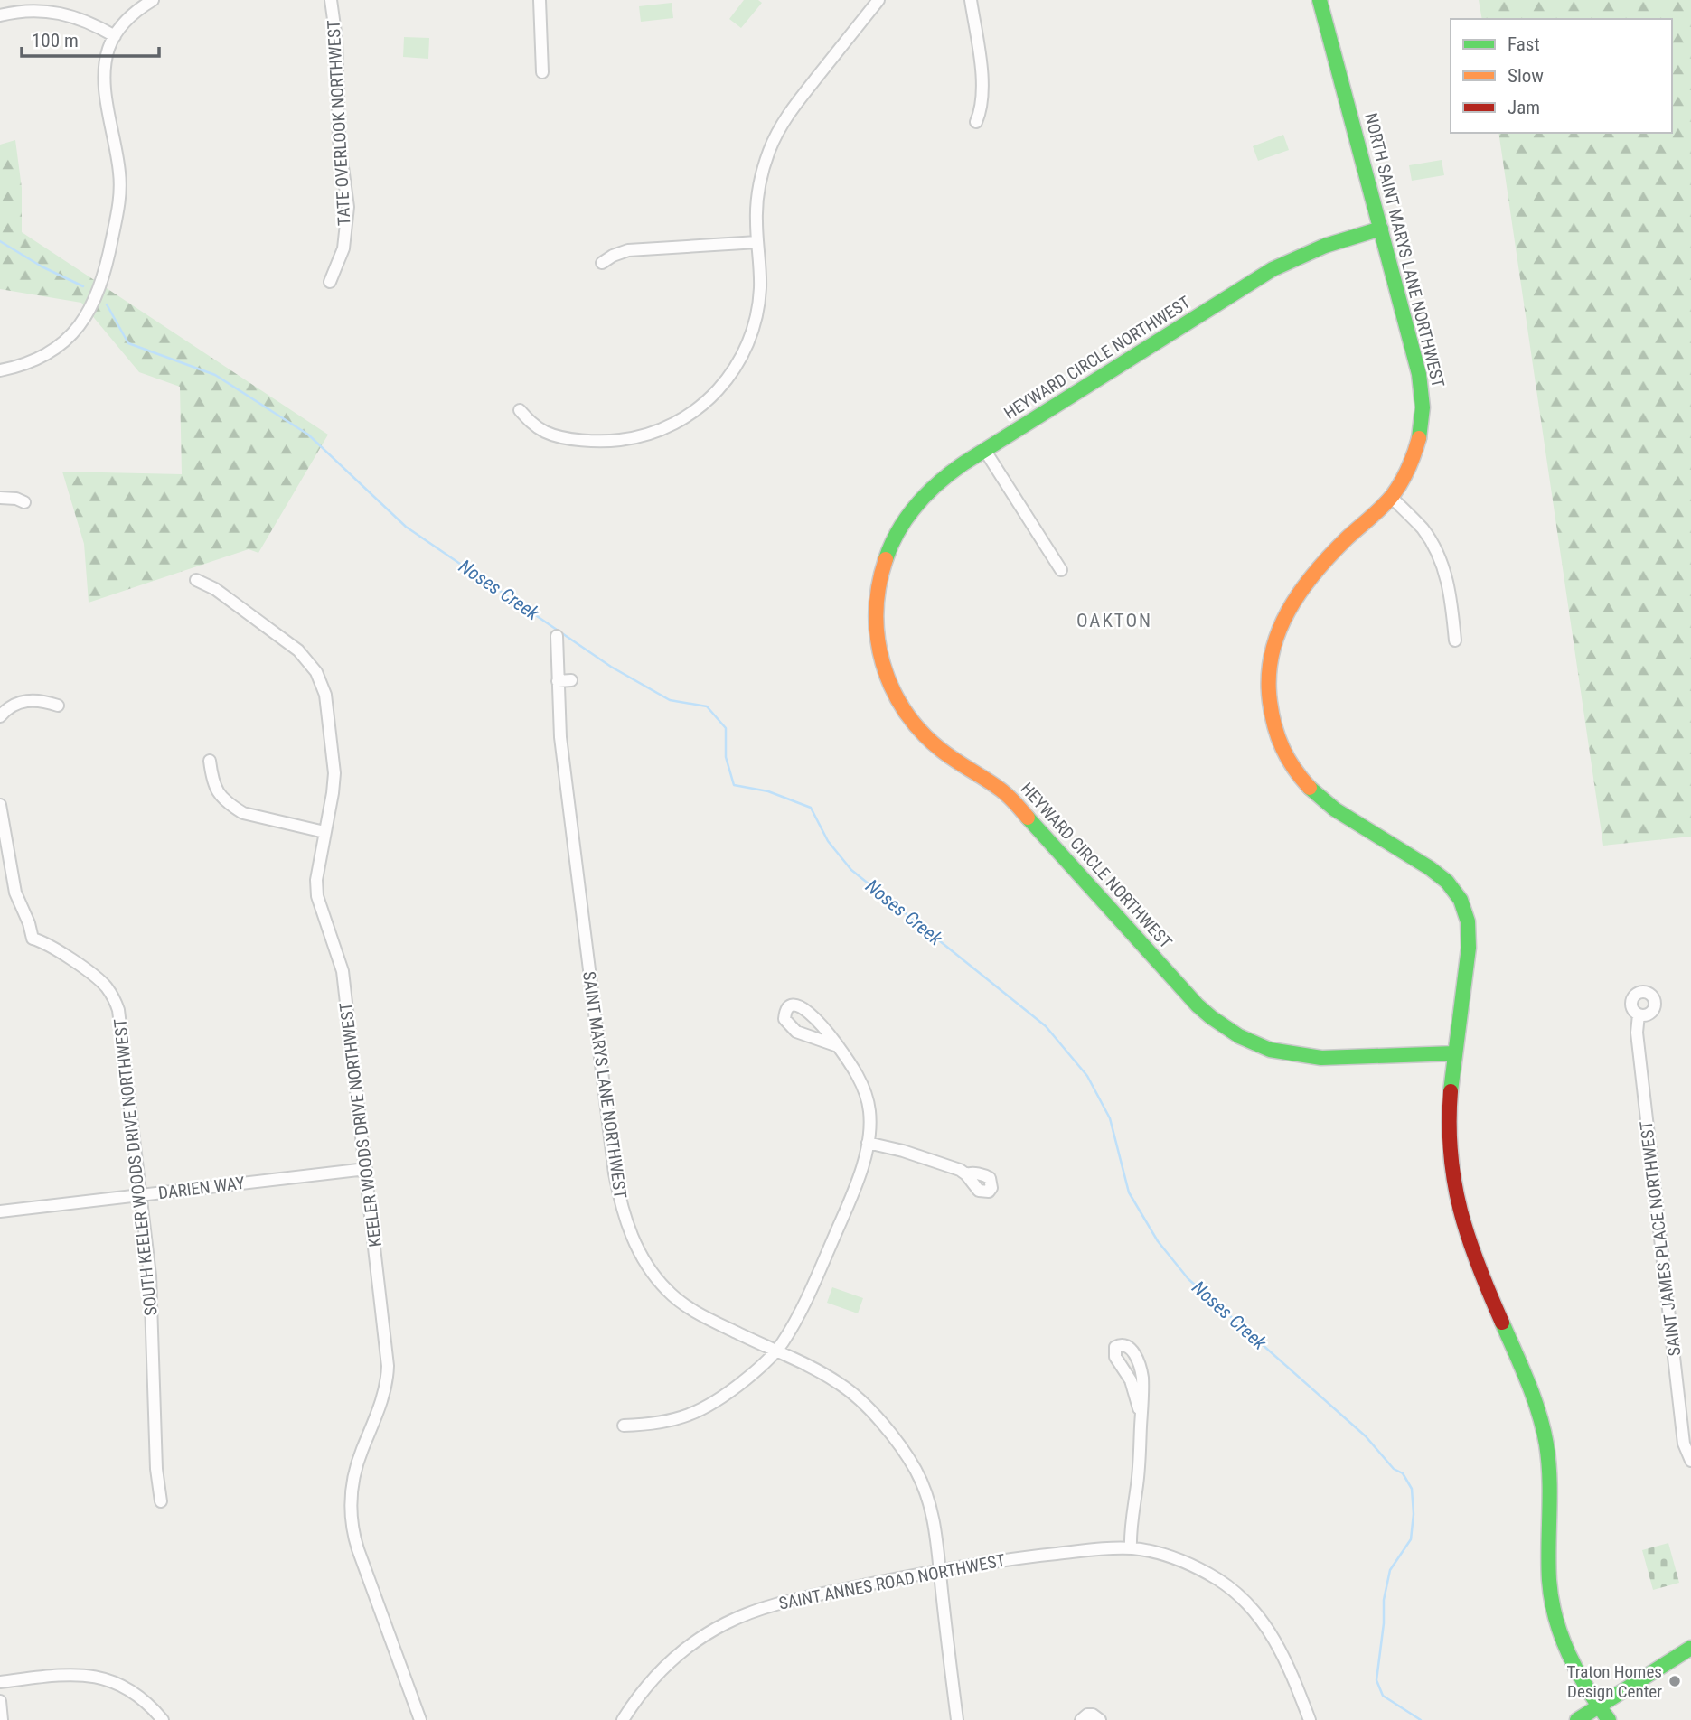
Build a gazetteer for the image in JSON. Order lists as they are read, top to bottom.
{
  "streets": {
    "street": [
      "TATE OVERLOOK NORTHWEST",
      "NORTH SAINT MARYS LANE NORTHWEST",
      "HEYWARD CIRCLE NORTHWEST",
      "SAINT MARYS LANE NORTHWEST",
      "KEELER WOODS DRIVE NORTHWEST",
      "SOUTH KEELER WOODS DRIVE NORTHWEST",
      "DARIEN WAY",
      "SAINT JAMES PLACE NORTHWEST",
      "SAINT ANNES ROAD NORTHWEST"
    ]
  },
  "crossings": [
    ["NORTH SAINT MARYS LANE NORTHWEST", "HEYWARD CIRCLE NORTHWEST"],
    ["SAINT MARYS LANE NORTHWEST", "SAINT ANNES ROAD NORTHWEST"],
    ["KEELER WOODS DRIVE NORTHWEST", "DARIEN WAY"],
    ["SOUTH KEELER WOODS DRIVE NORTHWEST", "DARIEN WAY"]
  ],
  "districts": ["OAKTON"],
  "water": ["Noses Creek"],
  "places": ["Traton Homes Design Center"],
  "legend": ["Fast", "Slow", "Jam"],
  "scale_bar": "100 m"
}
